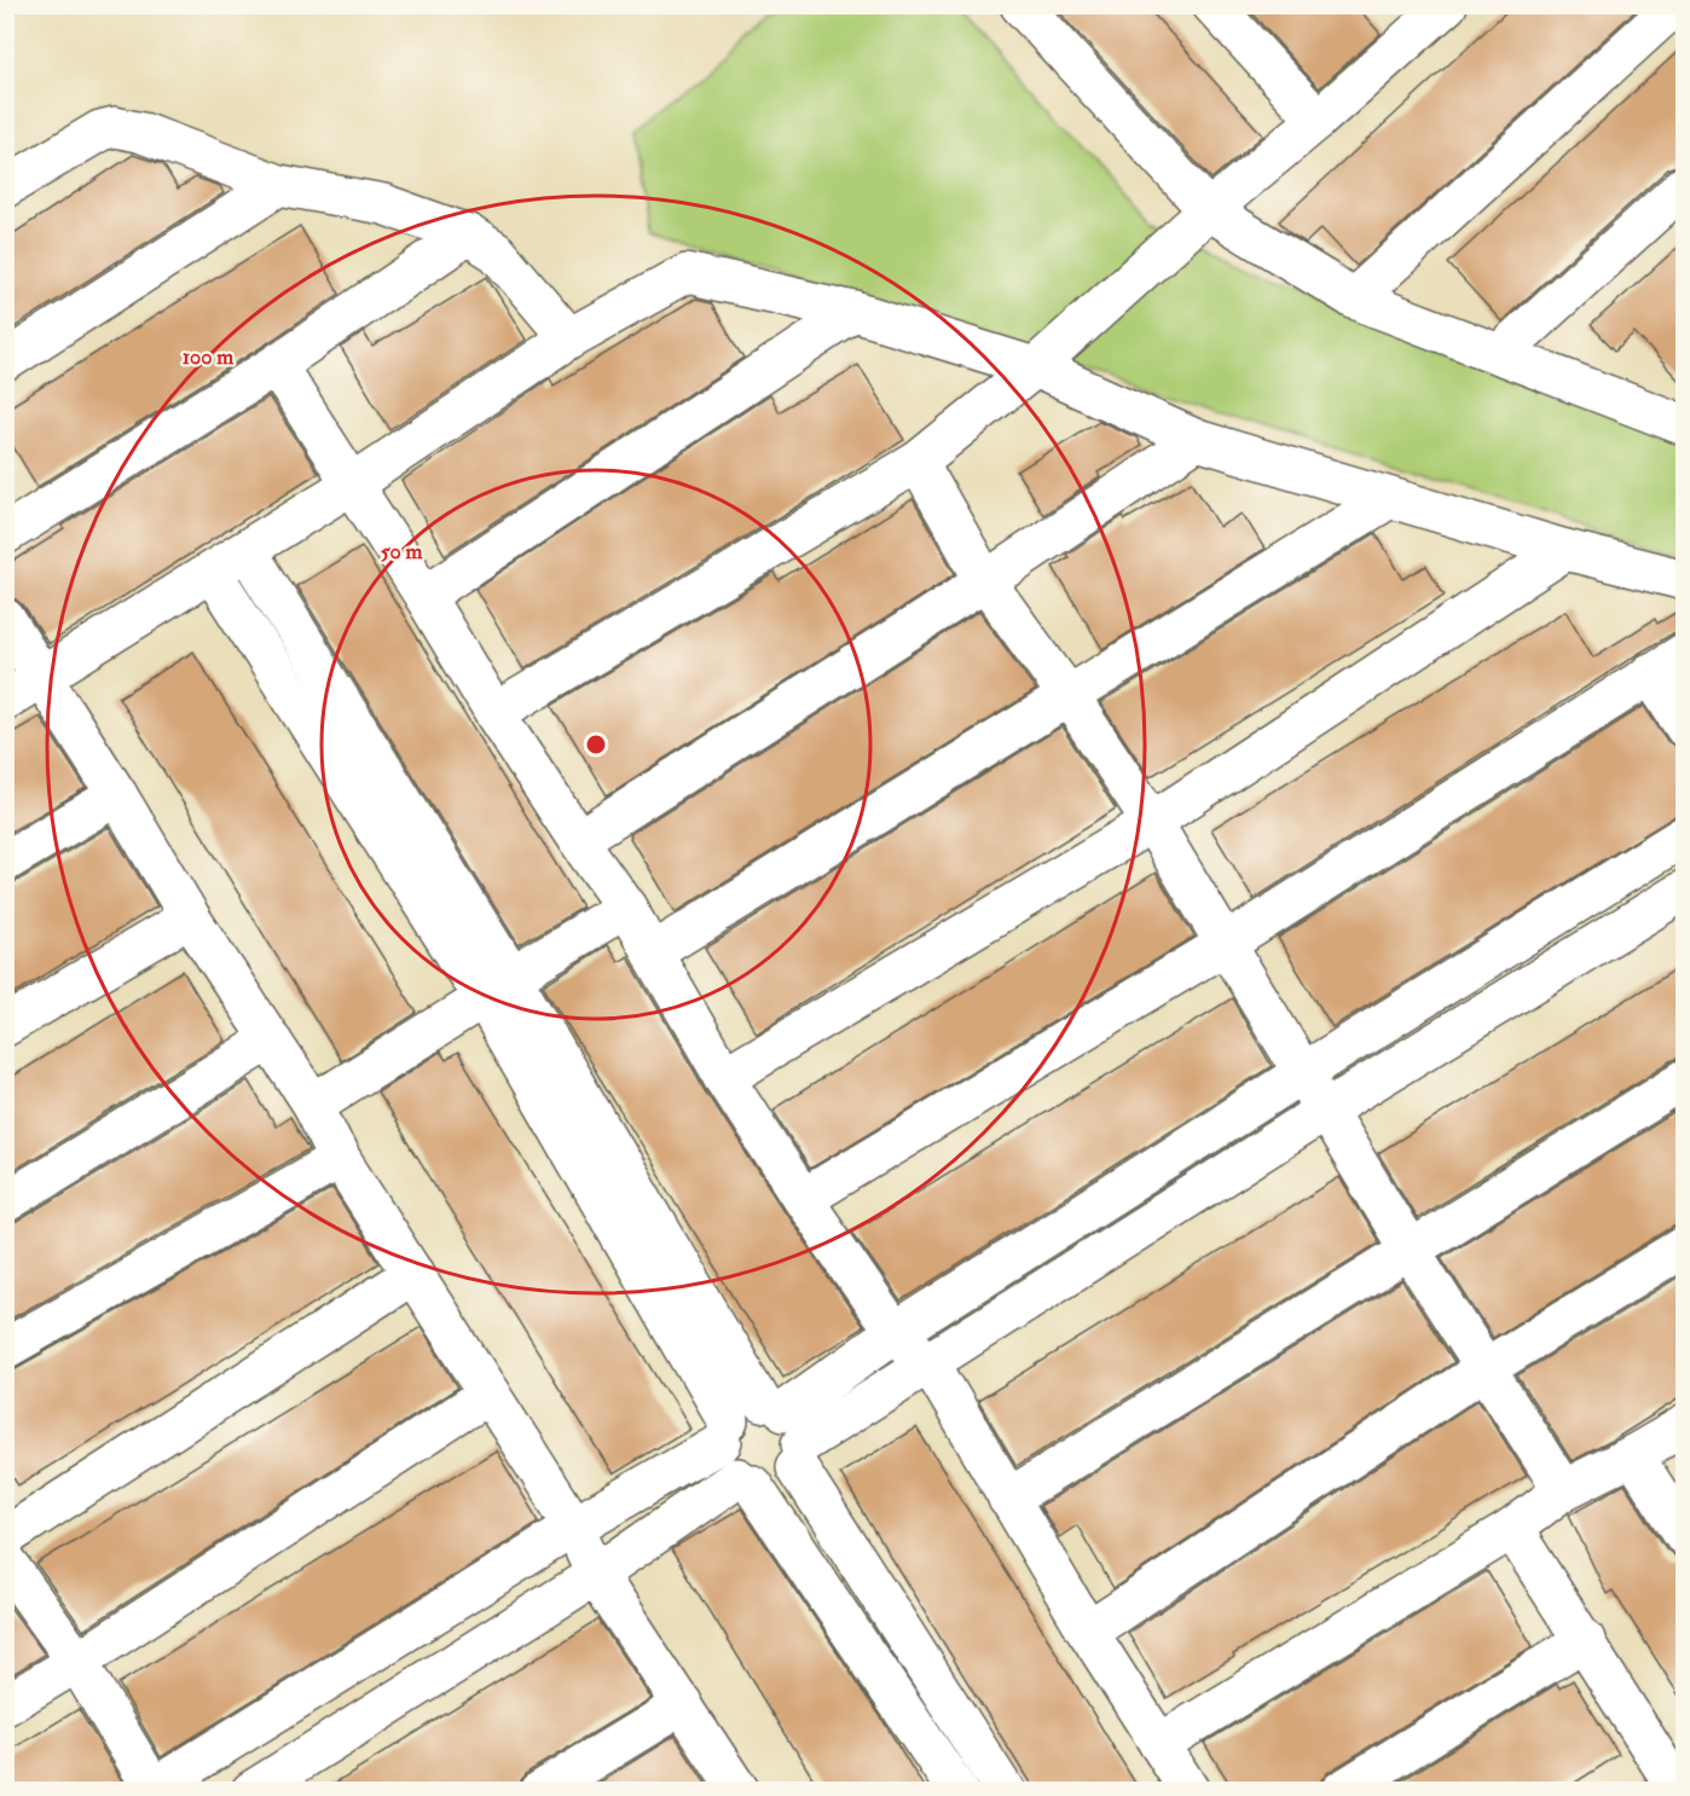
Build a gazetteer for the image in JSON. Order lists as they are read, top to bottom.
{
  "rings": ["100 m", "50 m"]
}
